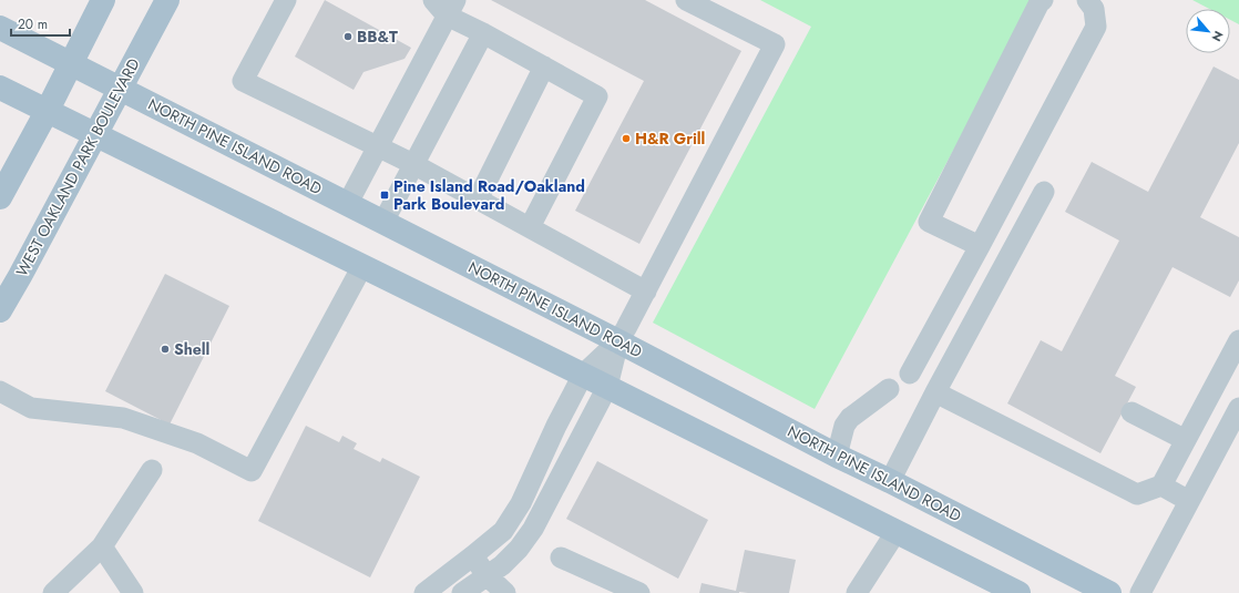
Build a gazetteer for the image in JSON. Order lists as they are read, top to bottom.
{
  "streets": {
    "main road": ["NORTH PINE ISLAND ROAD", "WEST OAKLAND PARK BOULEVARD"]
  },
  "crossings": [
    ["NORTH PINE ISLAND ROAD", "WEST OAKLAND PARK BOULEVARD"]
  ],
  "places": {
    "other": ["BB&T", "H&R Grill", "Shell"],
    "transit": ["Pine Island Road/Oakland Park Boulevard"]
  },
  "scale_bar": "20 m",
  "north": "bottom right"
}
